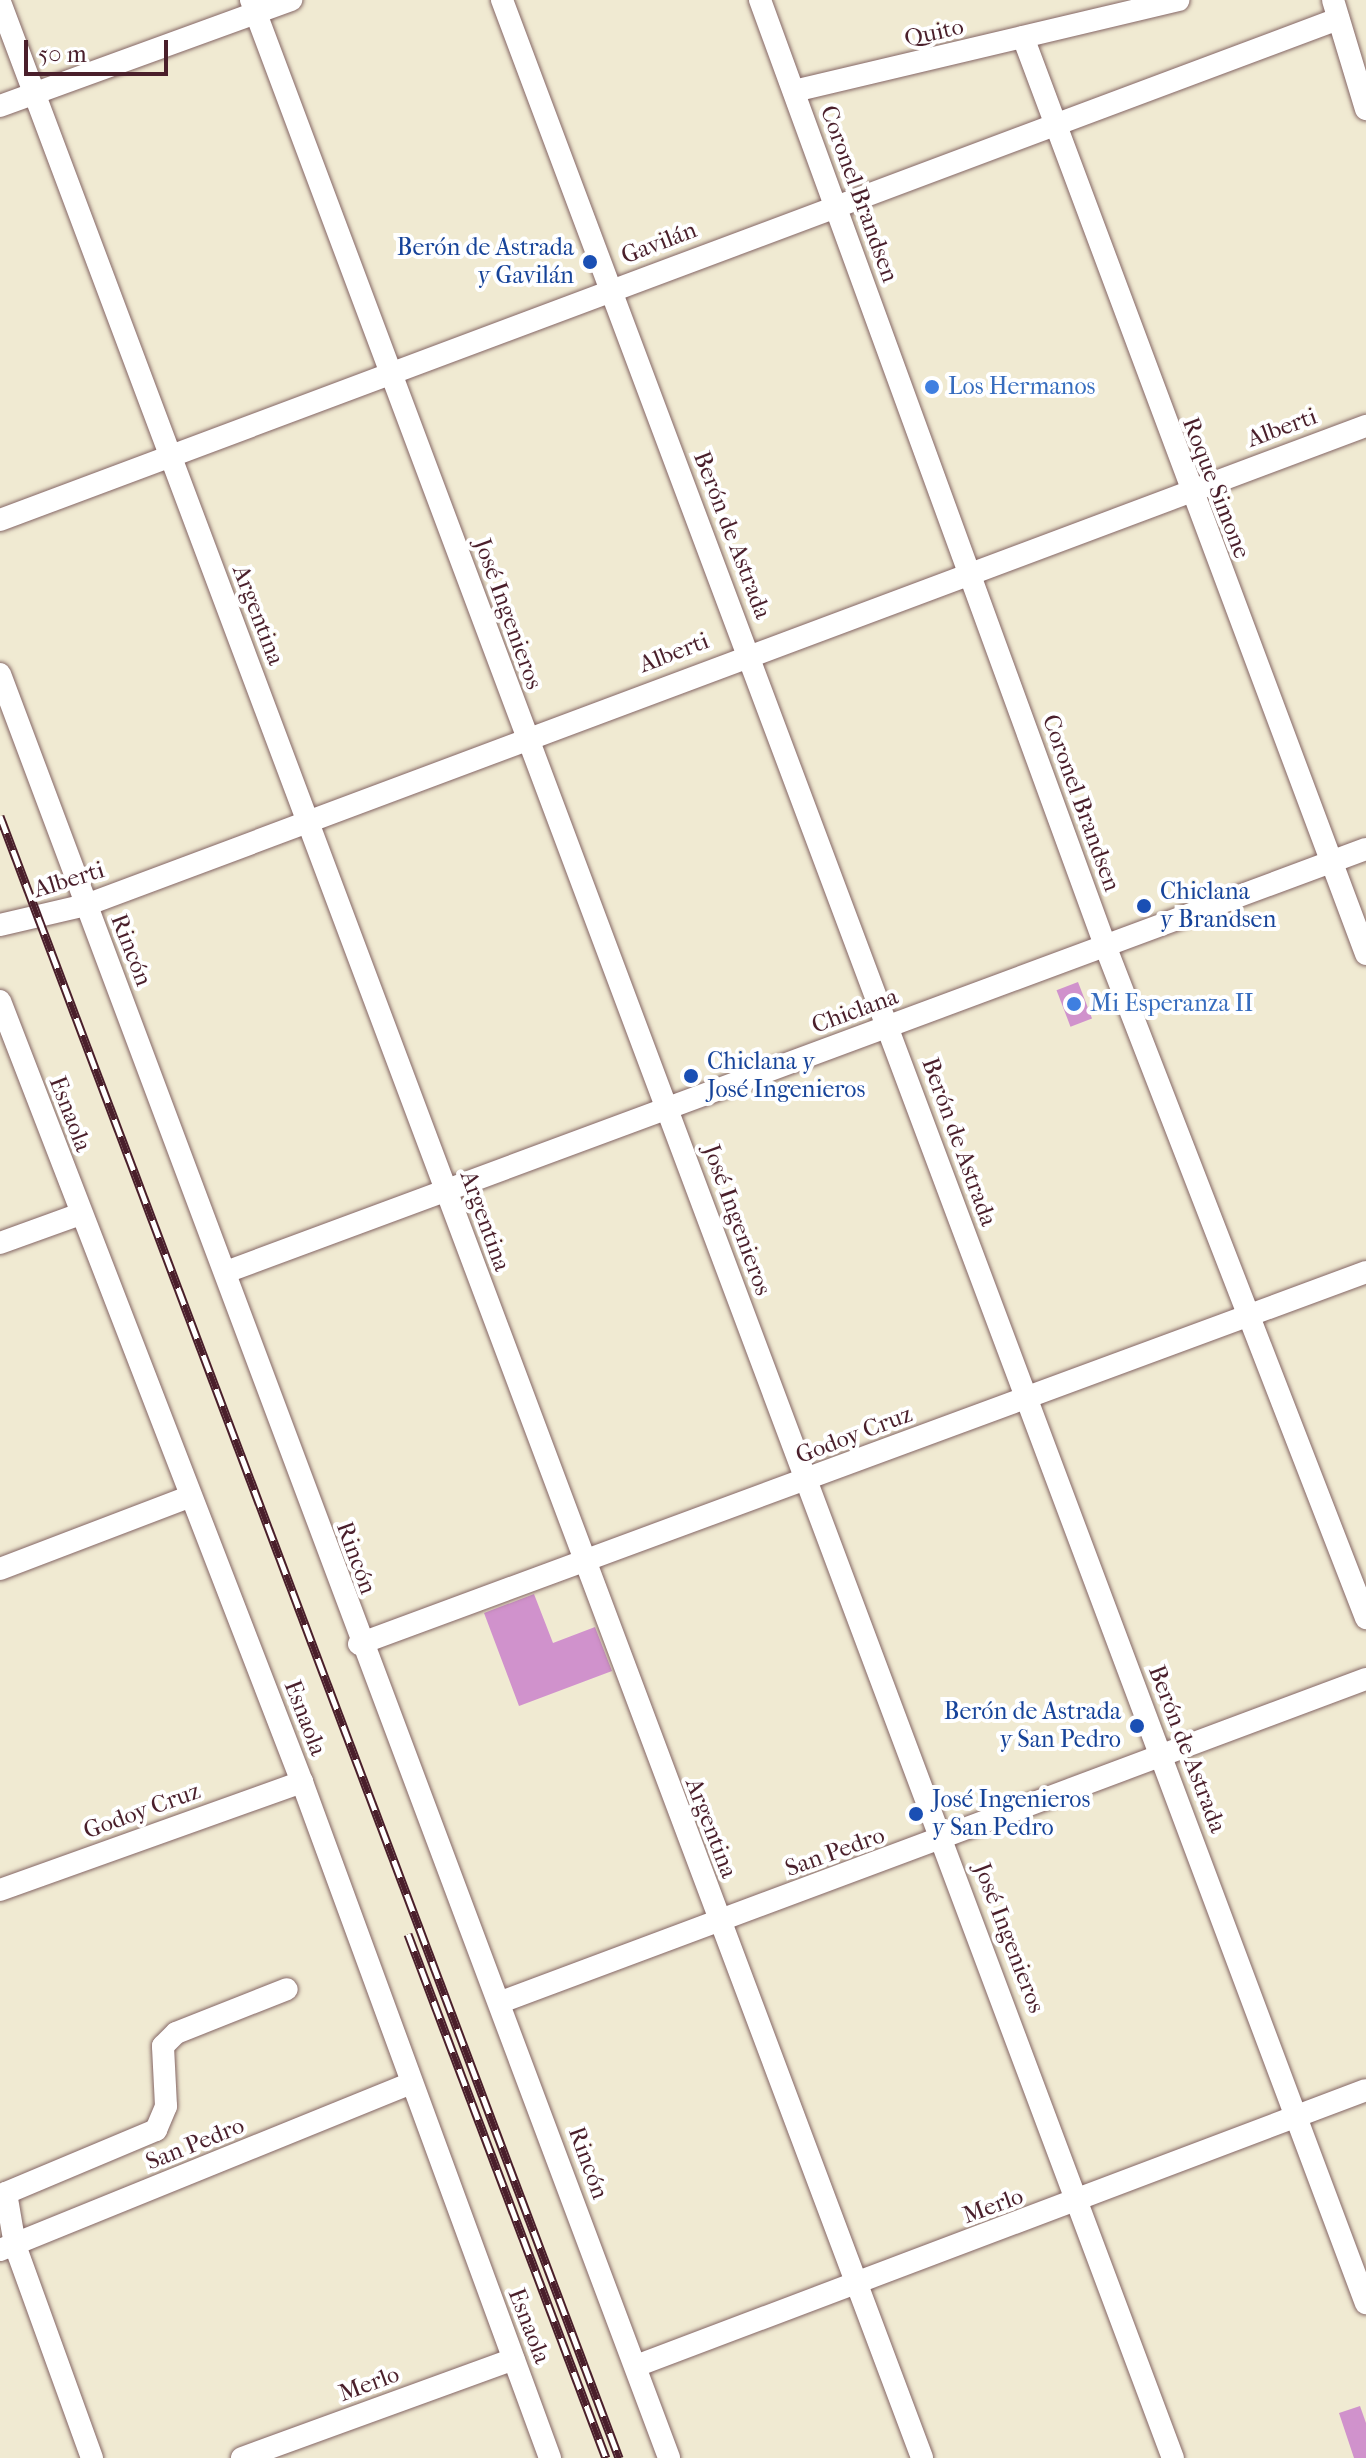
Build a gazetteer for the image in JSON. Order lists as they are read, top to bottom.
{
  "streets": {
    "street": [
      "Quito",
      "Coronel Brandsen",
      "Gavilán",
      "Alberti",
      "Roque Simone",
      "Berón de Astrada",
      "José Ingenieros",
      "Argentina",
      "Rincón",
      "Chiclana",
      "Esnaola",
      "Godoy Cruz",
      "San Pedro",
      "Merlo"
    ]
  },
  "crossings": [
    ["Quito", "Coronel Brandsen"],
    ["Quito", "Roque Simone"],
    ["Coronel Brandsen", "Gavilán"],
    ["Coronel Brandsen", "Alberti"],
    ["Coronel Brandsen", "Chiclana"],
    ["Coronel Brandsen", "Godoy Cruz"],
    ["Gavilán", "Roque Simone"],
    ["Gavilán", "Berón de Astrada"],
    ["Gavilán", "José Ingenieros"],
    ["Gavilán", "Argentina"],
    ["Alberti", "Roque Simone"],
    ["Alberti", "Berón de Astrada"],
    ["Alberti", "José Ingenieros"],
    ["Alberti", "Argentina"],
    ["Alberti", "Rincón"],
    ["Roque Simone", "Chiclana"],
    ["Berón de Astrada", "Chiclana"],
    ["Berón de Astrada", "Godoy Cruz"],
    ["Berón de Astrada", "San Pedro"],
    ["Berón de Astrada", "Merlo"],
    ["José Ingenieros", "Chiclana"],
    ["José Ingenieros", "Godoy Cruz"],
    ["José Ingenieros", "San Pedro"],
    ["José Ingenieros", "Merlo"],
    ["Argentina", "Chiclana"],
    ["Argentina", "Godoy Cruz"],
    ["Argentina", "San Pedro"],
    ["Argentina", "Merlo"],
    ["Rincón", "Chiclana"],
    ["Rincón", "Godoy Cruz"],
    ["Rincón", "San Pedro"],
    ["Rincón", "Merlo"],
    ["Esnaola", "Godoy Cruz"],
    ["Esnaola", "San Pedro"],
    ["Esnaola", "Merlo"]
  ],
  "places": [
    "Berón de Astrada y Gavilán",
    "Los Hermanos",
    "Chiclana y Brandsen",
    "Mi Esperanza II",
    "Chiclana y José Ingenieros",
    "Berón de Astrada y San Pedro",
    "José Ingenieros y San Pedro"
  ],
  "scale_bar": "50 m"
}
